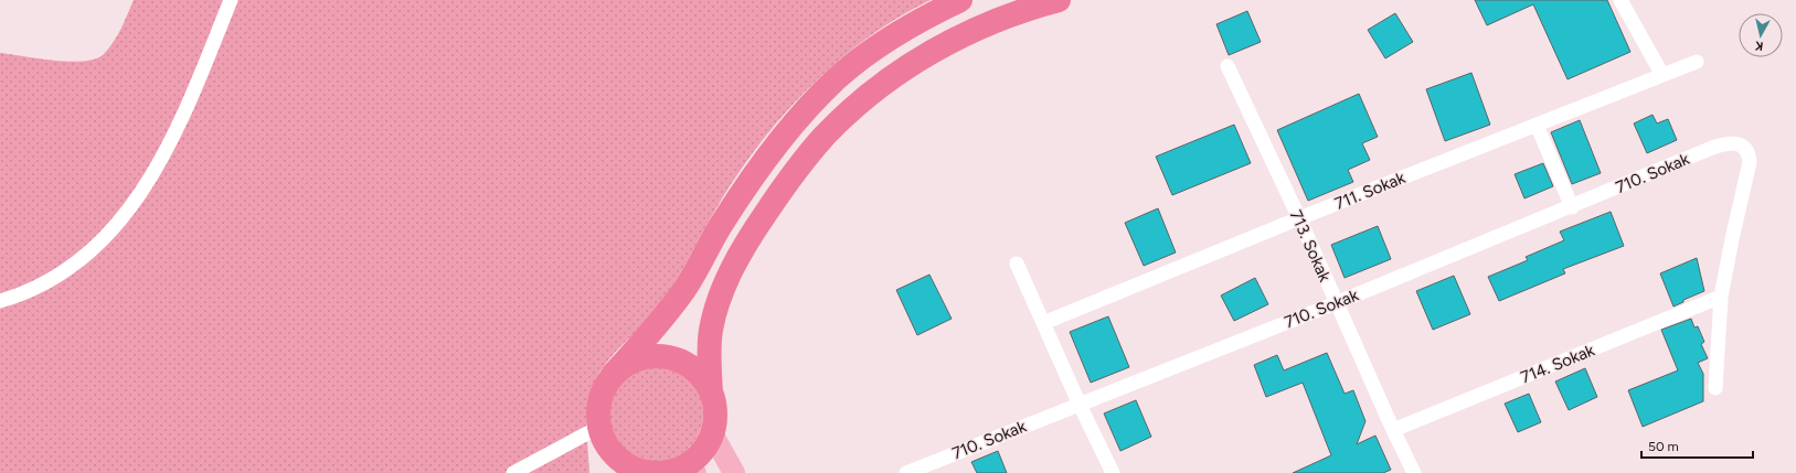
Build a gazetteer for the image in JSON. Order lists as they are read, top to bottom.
{
  "streets": {
    "street": [
      "710. Sokak",
      "711. Sokak",
      "713. Sokak",
      "714. Sokak"
    ]
  },
  "crossings": [
    ["710. Sokak", "713. Sokak"],
    ["710. Sokak", "714. Sokak"],
    ["711. Sokak", "713. Sokak"],
    ["713. Sokak", "714. Sokak"]
  ],
  "scale_bar": "50 m",
  "north": "bottom"
}
